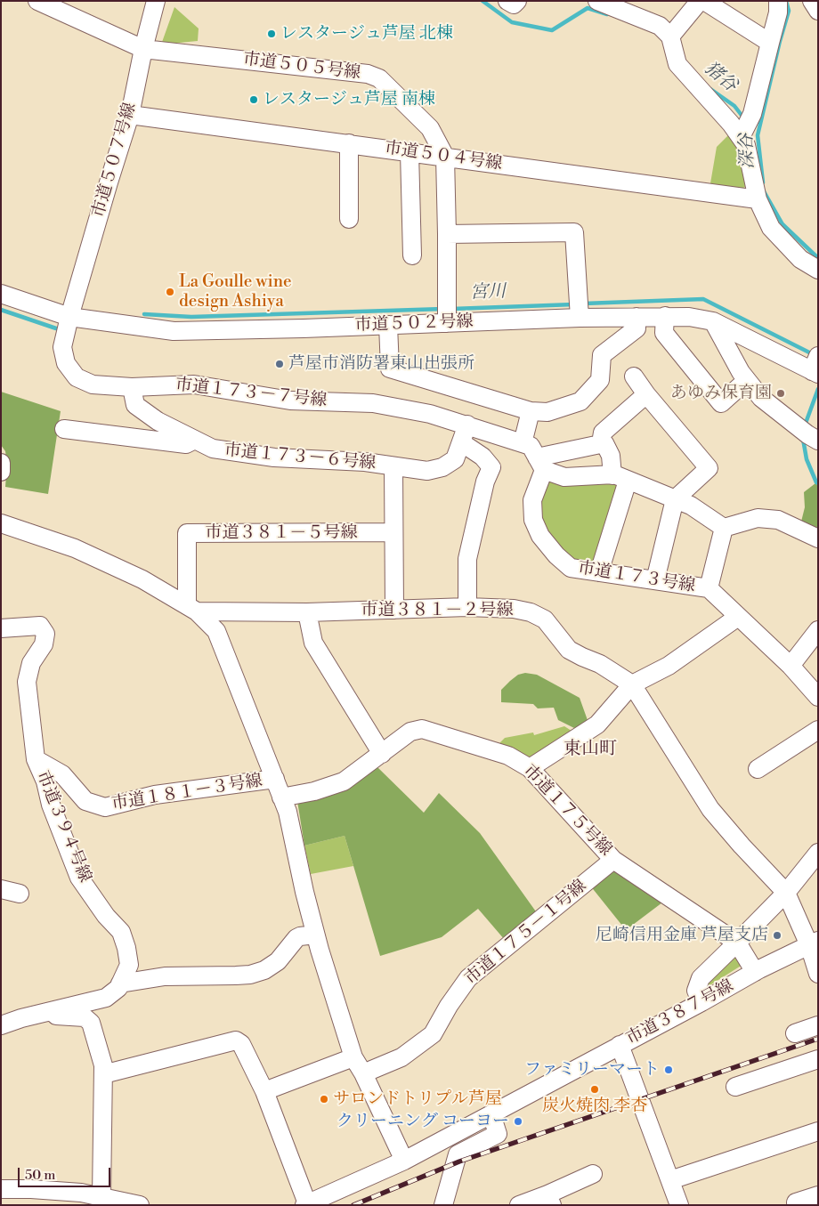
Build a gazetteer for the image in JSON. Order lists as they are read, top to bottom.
{
  "streets": {
    "street": [
      "市道５０５号線",
      "市道５０４号線",
      "市道５０７号線",
      "市道５０２号線",
      "市道１７３－７号線",
      "市道１７３－６号線",
      "市道３８１－５号線",
      "市道１７３号線",
      "市道３８１－２号線",
      "市道１８１－３号線",
      "市道１７５号線",
      "市道３９４号線",
      "市道１７５－１号線",
      "市道３８７号線"
    ]
  },
  "crossings": [
    ["市道５０５号線", "市道５０４号線"],
    ["市道５０５号線", "市道５０７号線"],
    ["市道５０５号線", "市道５０２号線"],
    ["市道５０４号線", "市道５０７号線"],
    ["市道５０７号線", "市道５０２号線"],
    ["市道５０７号線", "市道１７３－７号線"],
    ["市道５０２号線", "市道１７３－７号線"],
    ["市道１７３－７号線", "市道１７３－６号線"],
    ["市道３８１－５号線", "市道３８１－２号線"],
    ["市道３８１－２号線", "市道３８７号線"],
    ["市道１８１－３号線", "市道３９４号線"],
    ["市道１７５号線", "市道１７５－１号線"],
    ["市道１７５号線", "市道３８７号線"]
  ],
  "districts": ["東山町"],
  "water": ["猪谷", "深谷", "宮川"],
  "places": [
    "レスタージュ芦屋 北棟",
    "レスタージュ芦屋 南棟",
    "La Goulle wine design Ashiya",
    "芦屋市消防署東山出張所",
    "あゆみ保育園",
    "尼崎信用金庫 芦屋支店",
    "ファミリーマート",
    "炭火焼肉 李杏",
    "サロンドトリプル芦屋",
    "クリーニング コーヨー"
  ],
  "scale_bar": "50 m"
}
